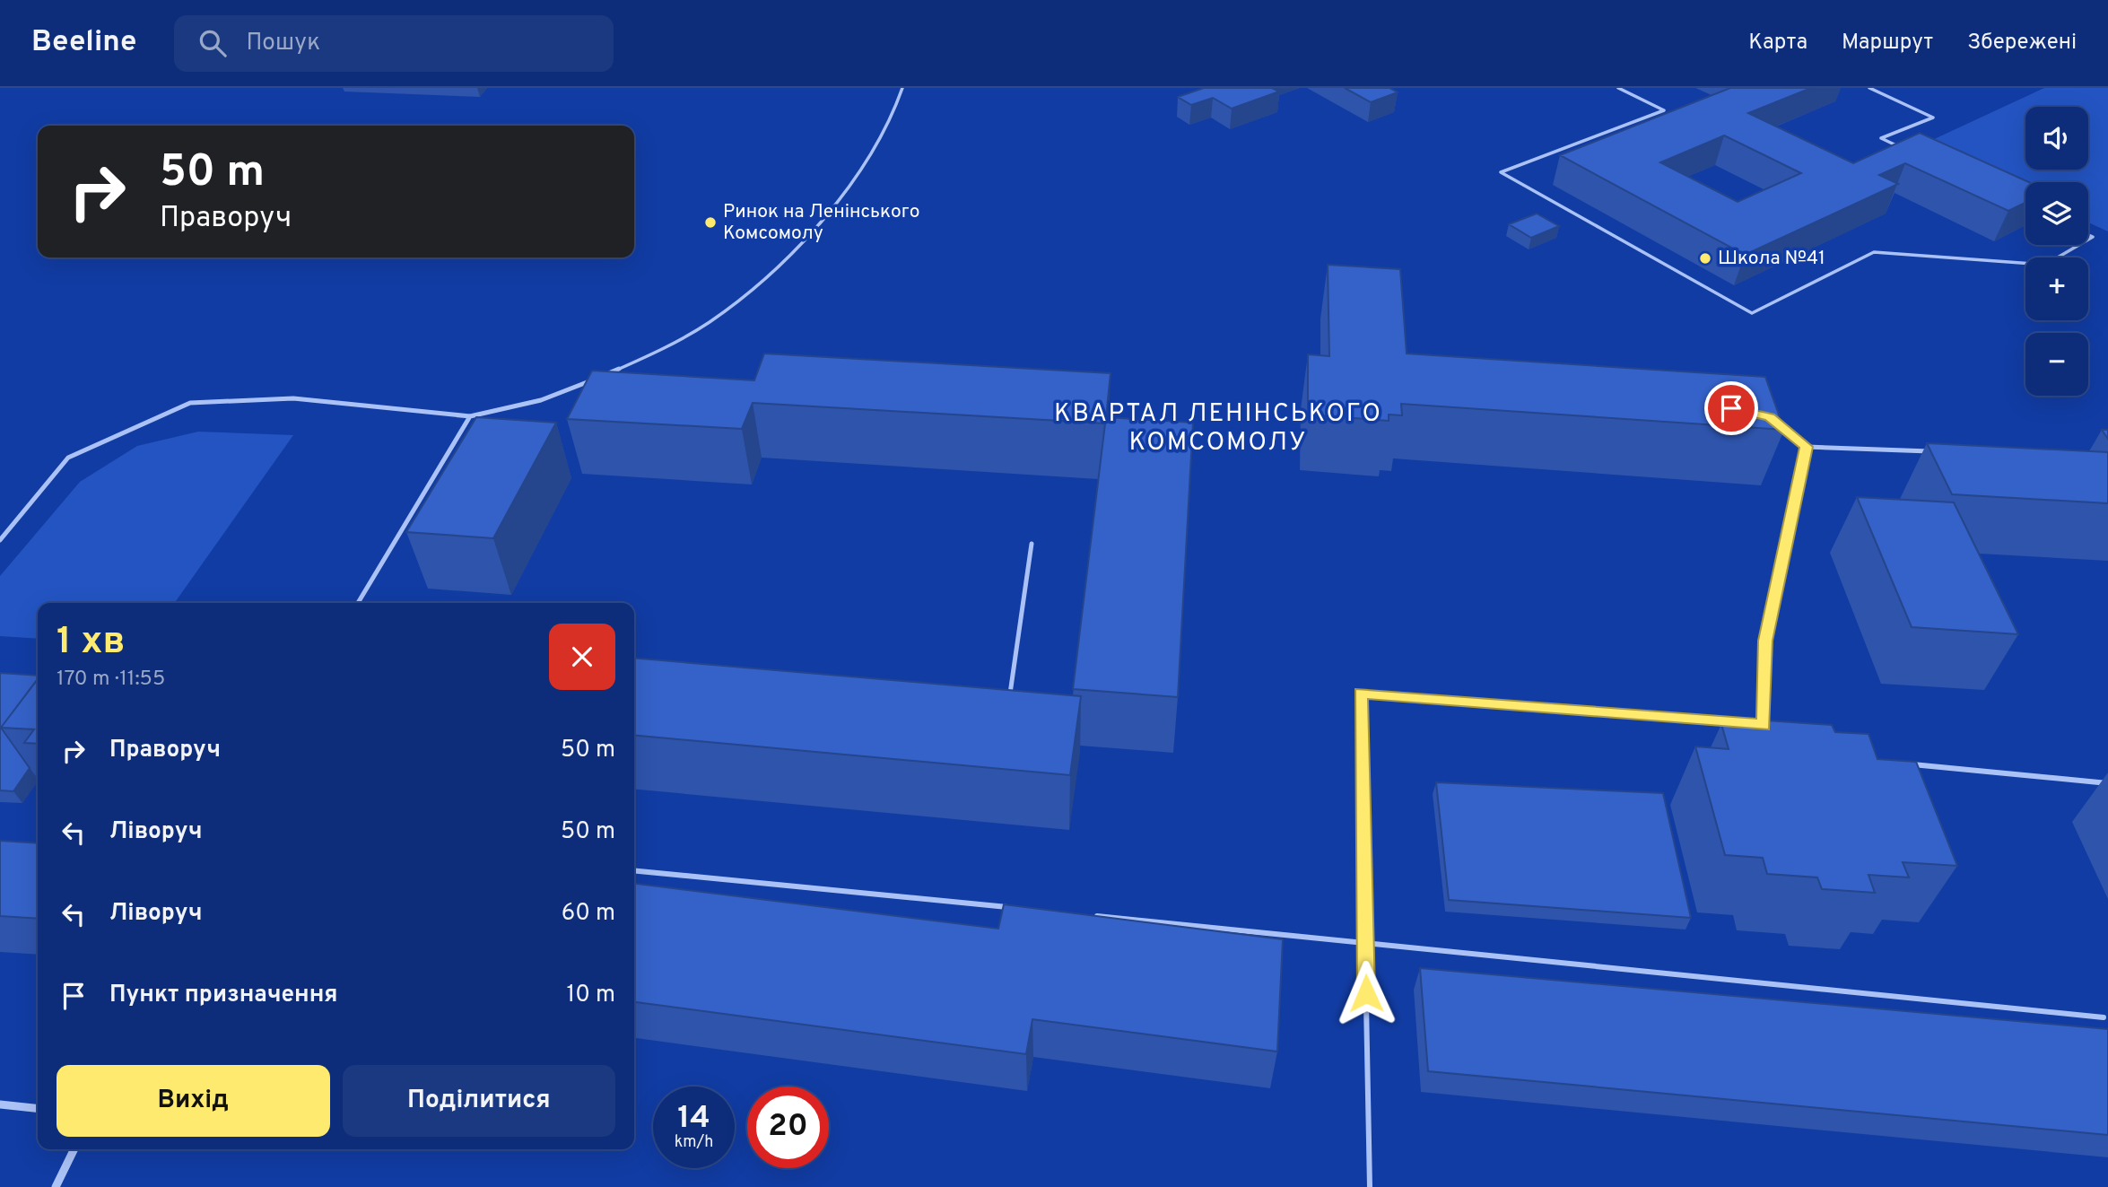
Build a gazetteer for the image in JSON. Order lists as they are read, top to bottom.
{
  "districts": ["КВАРТАЛ ЛЕНІНСЬКОГО КОМСОМОЛУ"],
  "places": ["Ринок на Ленінського Комсомолу", "Школа №41"],
  "page": {
    "header": "Beeline",
    "search": "Пошук",
    "nav": ["Карта", "Маршрут", "Збережені"],
    "map_buttons": ["+", "−"],
    "turn": ["50 m", "Праворуч"],
    "heading": ["1 хв", "170 m · 11:55"],
    "list": [
      {
        "name": "Праворуч",
        "value": "50 m"
      },
      {
        "name": "Ліворуч",
        "value": "50 m"
      },
      {
        "name": "Ліворуч",
        "value": "60 m"
      },
      {
        "name": "Пункт призначення",
        "value": "10 m"
      }
    ],
    "buttons": ["Вихід", "Поділитися"],
    "speed": "14 km/h",
    "limit": "20"
  }
}
